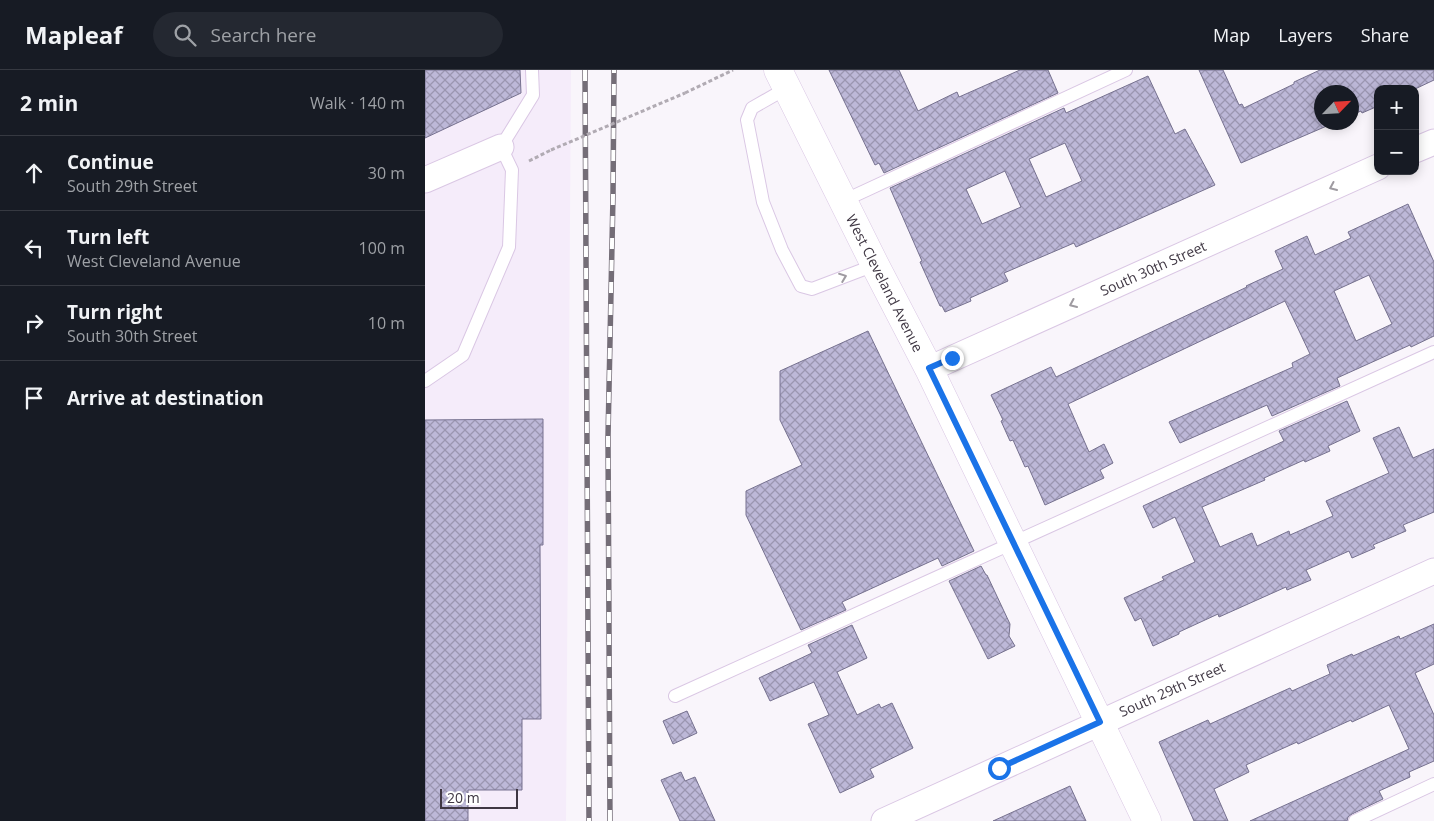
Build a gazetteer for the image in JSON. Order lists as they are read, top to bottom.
{
  "streets": {
    "street": ["South 30th Street", "West Cleveland Avenue", "South 29th Street"]
  },
  "crossings": [
    ["South 30th Street", "West Cleveland Avenue"],
    ["West Cleveland Avenue", "South 29th Street"]
  ],
  "one_way": ["South 30th Street"],
  "scale_bar": "20 m",
  "north": "top right",
  "page": {
    "header": "Mapleaf",
    "search": "Search here",
    "nav": ["Map", "Layers", "Share"],
    "heading": ["2 min", "Walk · 140 m"],
    "map_buttons": ["+", "−"],
    "list": [
      ["Continue", "South 29th Street", "30 m"],
      ["Turn left", "West Cleveland Avenue", "100 m"],
      ["Turn right", "South 30th Street", "10 m"],
      "Arrive at destination"
    ],
    "scale": "20 m"
  }
}
